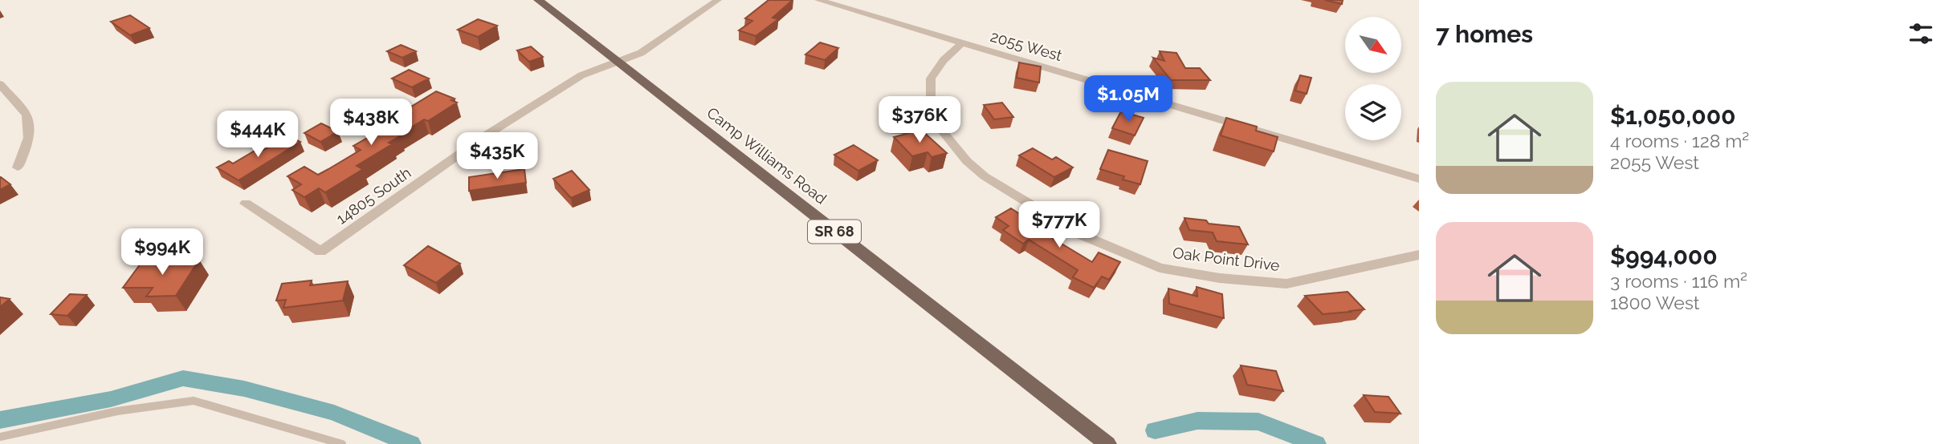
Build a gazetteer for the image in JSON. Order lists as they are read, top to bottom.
{
  "streets": {
    "main road": ["Camp Williams Road", "SR 68"],
    "street": ["2055 West", "14805 South", "Oak Point Drive"]
  },
  "crossings": [
    ["2055 West", "Oak Point Drive"],
    ["Camp Williams Road", "14805 South"]
  ],
  "north": "bottom right",
  "page": {
    "heading": "7 homes",
    "list": [
      {
        "name": "$1,050,000",
        "note": "4 rooms · 128 m² · 2055 West"
      },
      {
        "name": "$994,000",
        "note": "3 rooms · 116 m² · 1800 West"
      }
    ],
    "price": [
      "$1.05M",
      "$376K",
      "$438K",
      "$444K",
      "$435K",
      "$777K",
      "$994K"
    ]
  }
}
